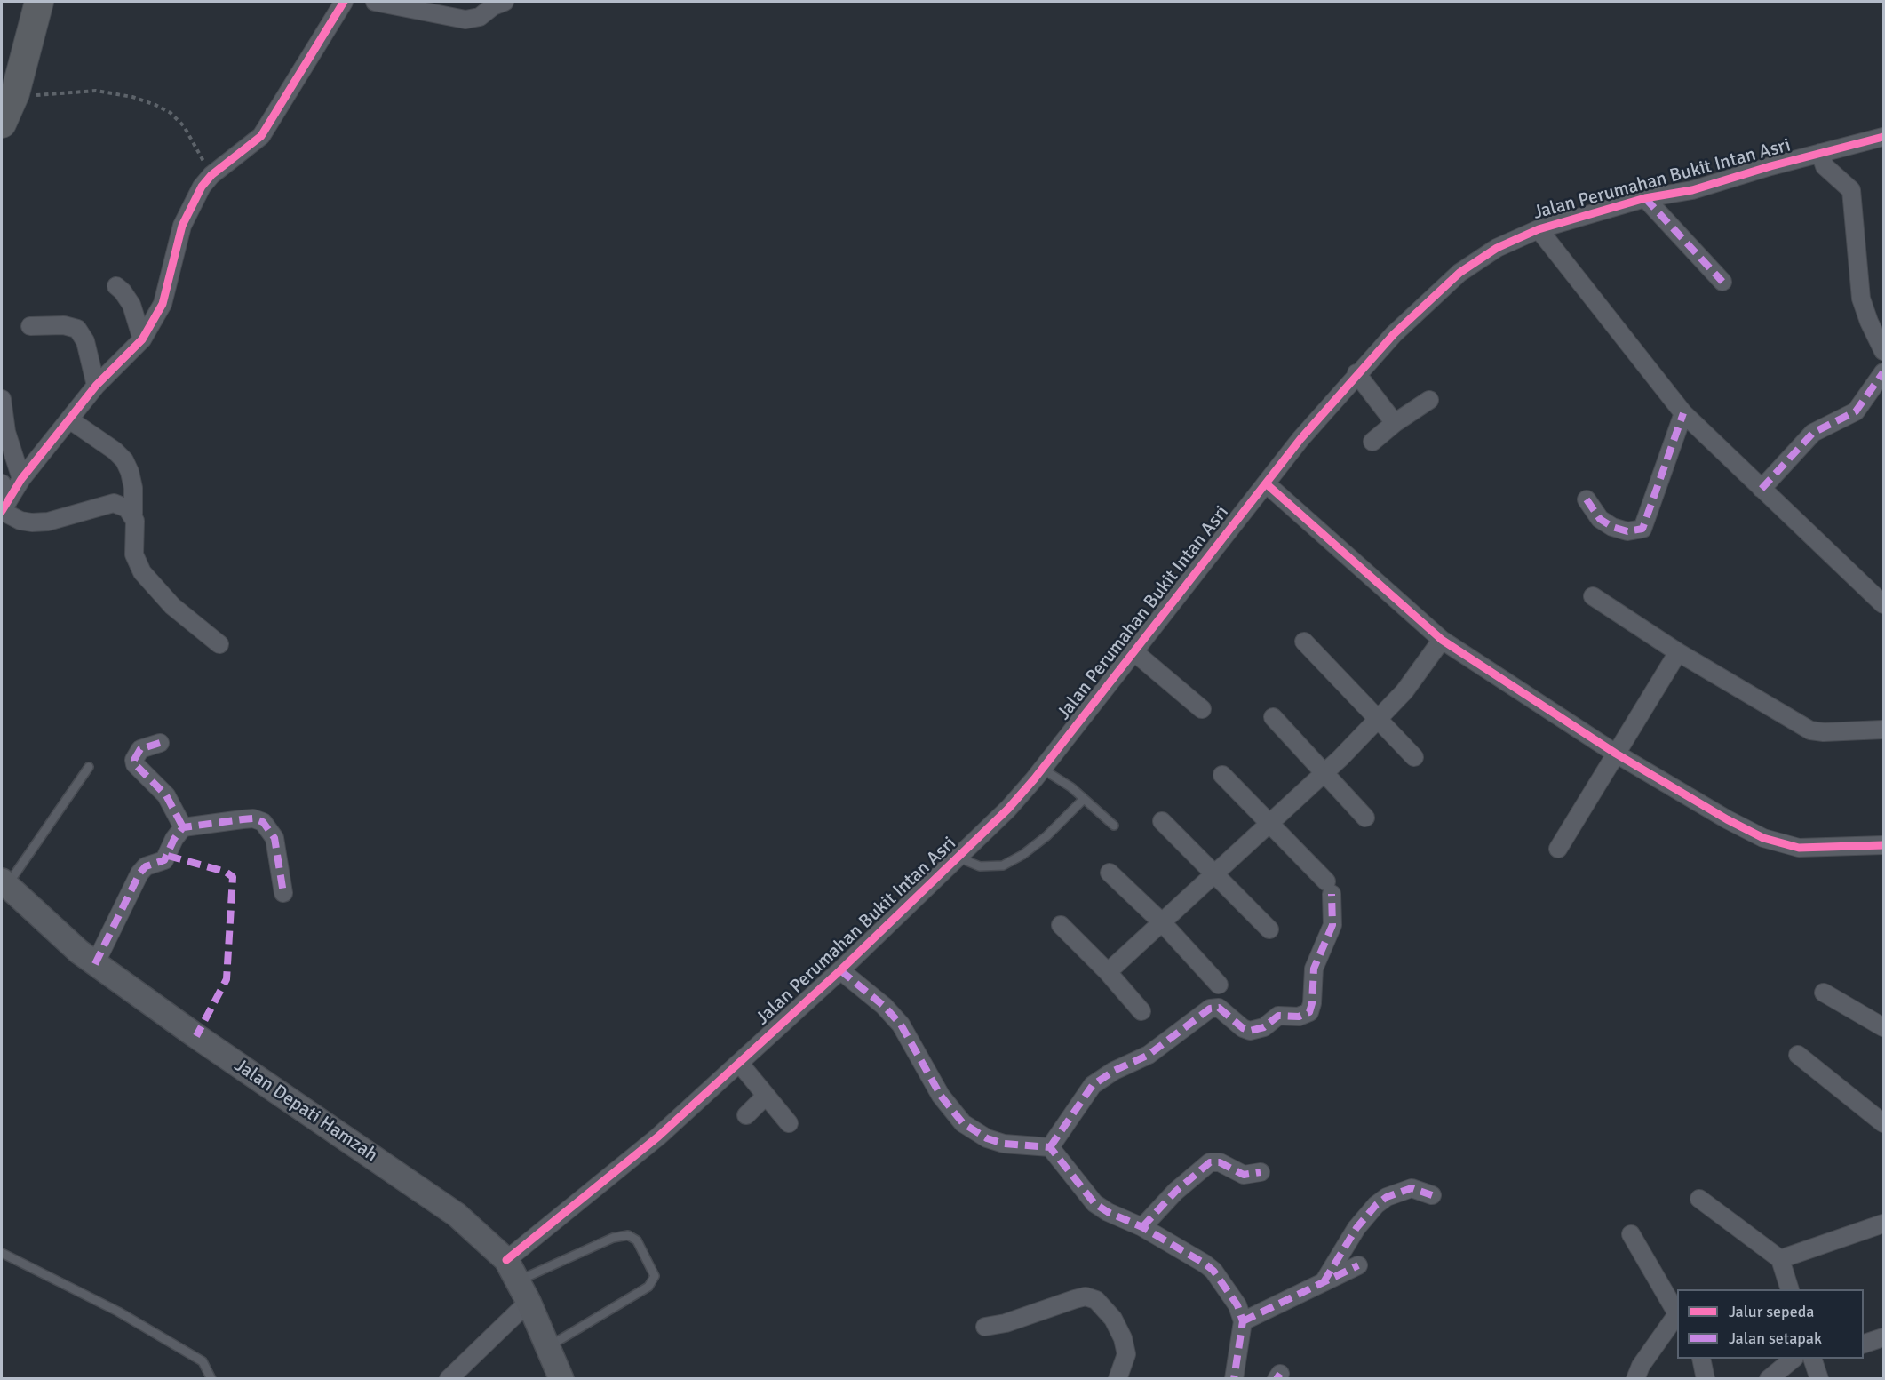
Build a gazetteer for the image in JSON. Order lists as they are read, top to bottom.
{
  "streets": {
    "main road": ["Jalan Depati Hamzah"],
    "street": ["Jalan Perumahan Bukit Intan Asri"]
  },
  "crossings": [
    ["Jalan Perumahan Bukit Intan Asri", "Jalan Depati Hamzah"]
  ],
  "legend": ["Jalur sepeda", "Jalan setapak"]
}
